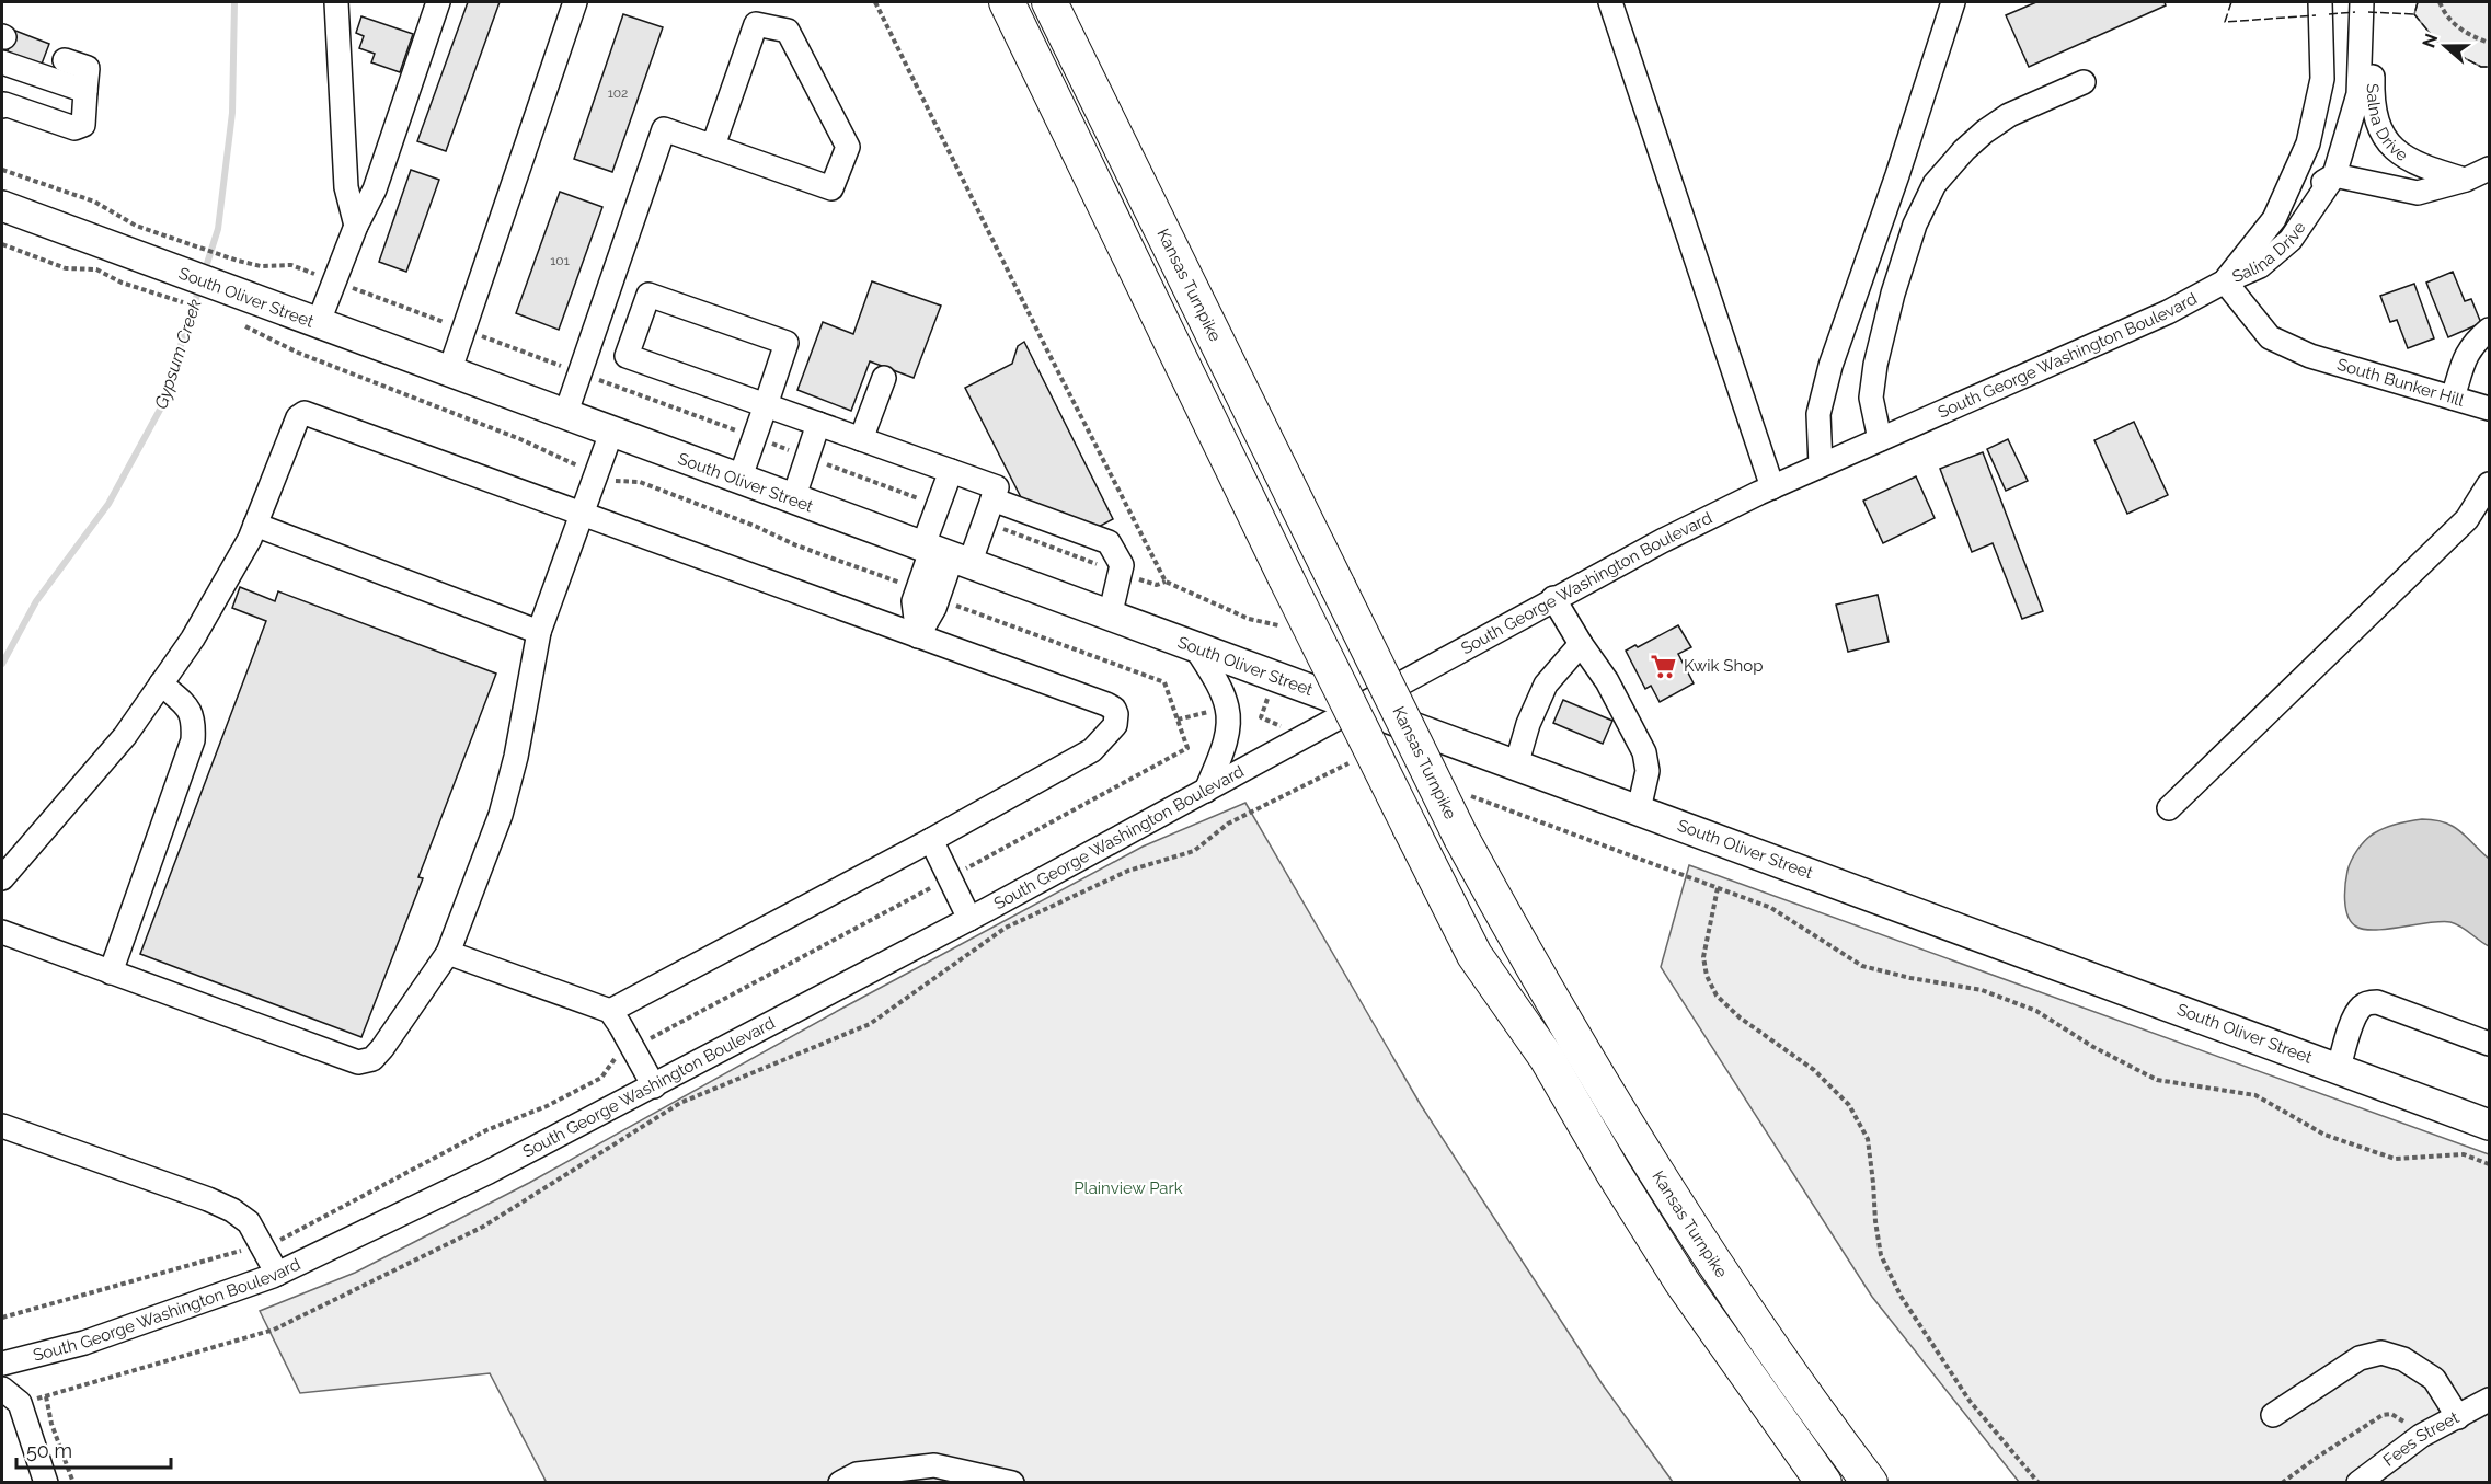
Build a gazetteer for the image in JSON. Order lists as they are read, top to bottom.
{
  "streets": {
    "highway": ["Kansas Turnpike"],
    "main road": ["South Oliver Street"],
    "street": [
      "Salna Drive",
      "Salina Drive",
      "South George Washington Boulevard",
      "South Bunker Hill",
      "Fees Street"
    ]
  },
  "crossings": [
    ["Salna Drive", "Salina Drive"],
    ["Salina Drive", "South George Washington Boulevard"],
    ["Salina Drive", "South Bunker Hill"],
    ["South Oliver Street", "South George Washington Boulevard"],
    ["South George Washington Boulevard", "South Bunker Hill"]
  ],
  "water": ["Gypsum Creek"],
  "parks": ["Plainview Park"],
  "places": {
    "supermarket": ["Kwik Shop"]
  },
  "house_numbers": ["102", "101"],
  "scale_bar": "50 m",
  "north": "left"
}
